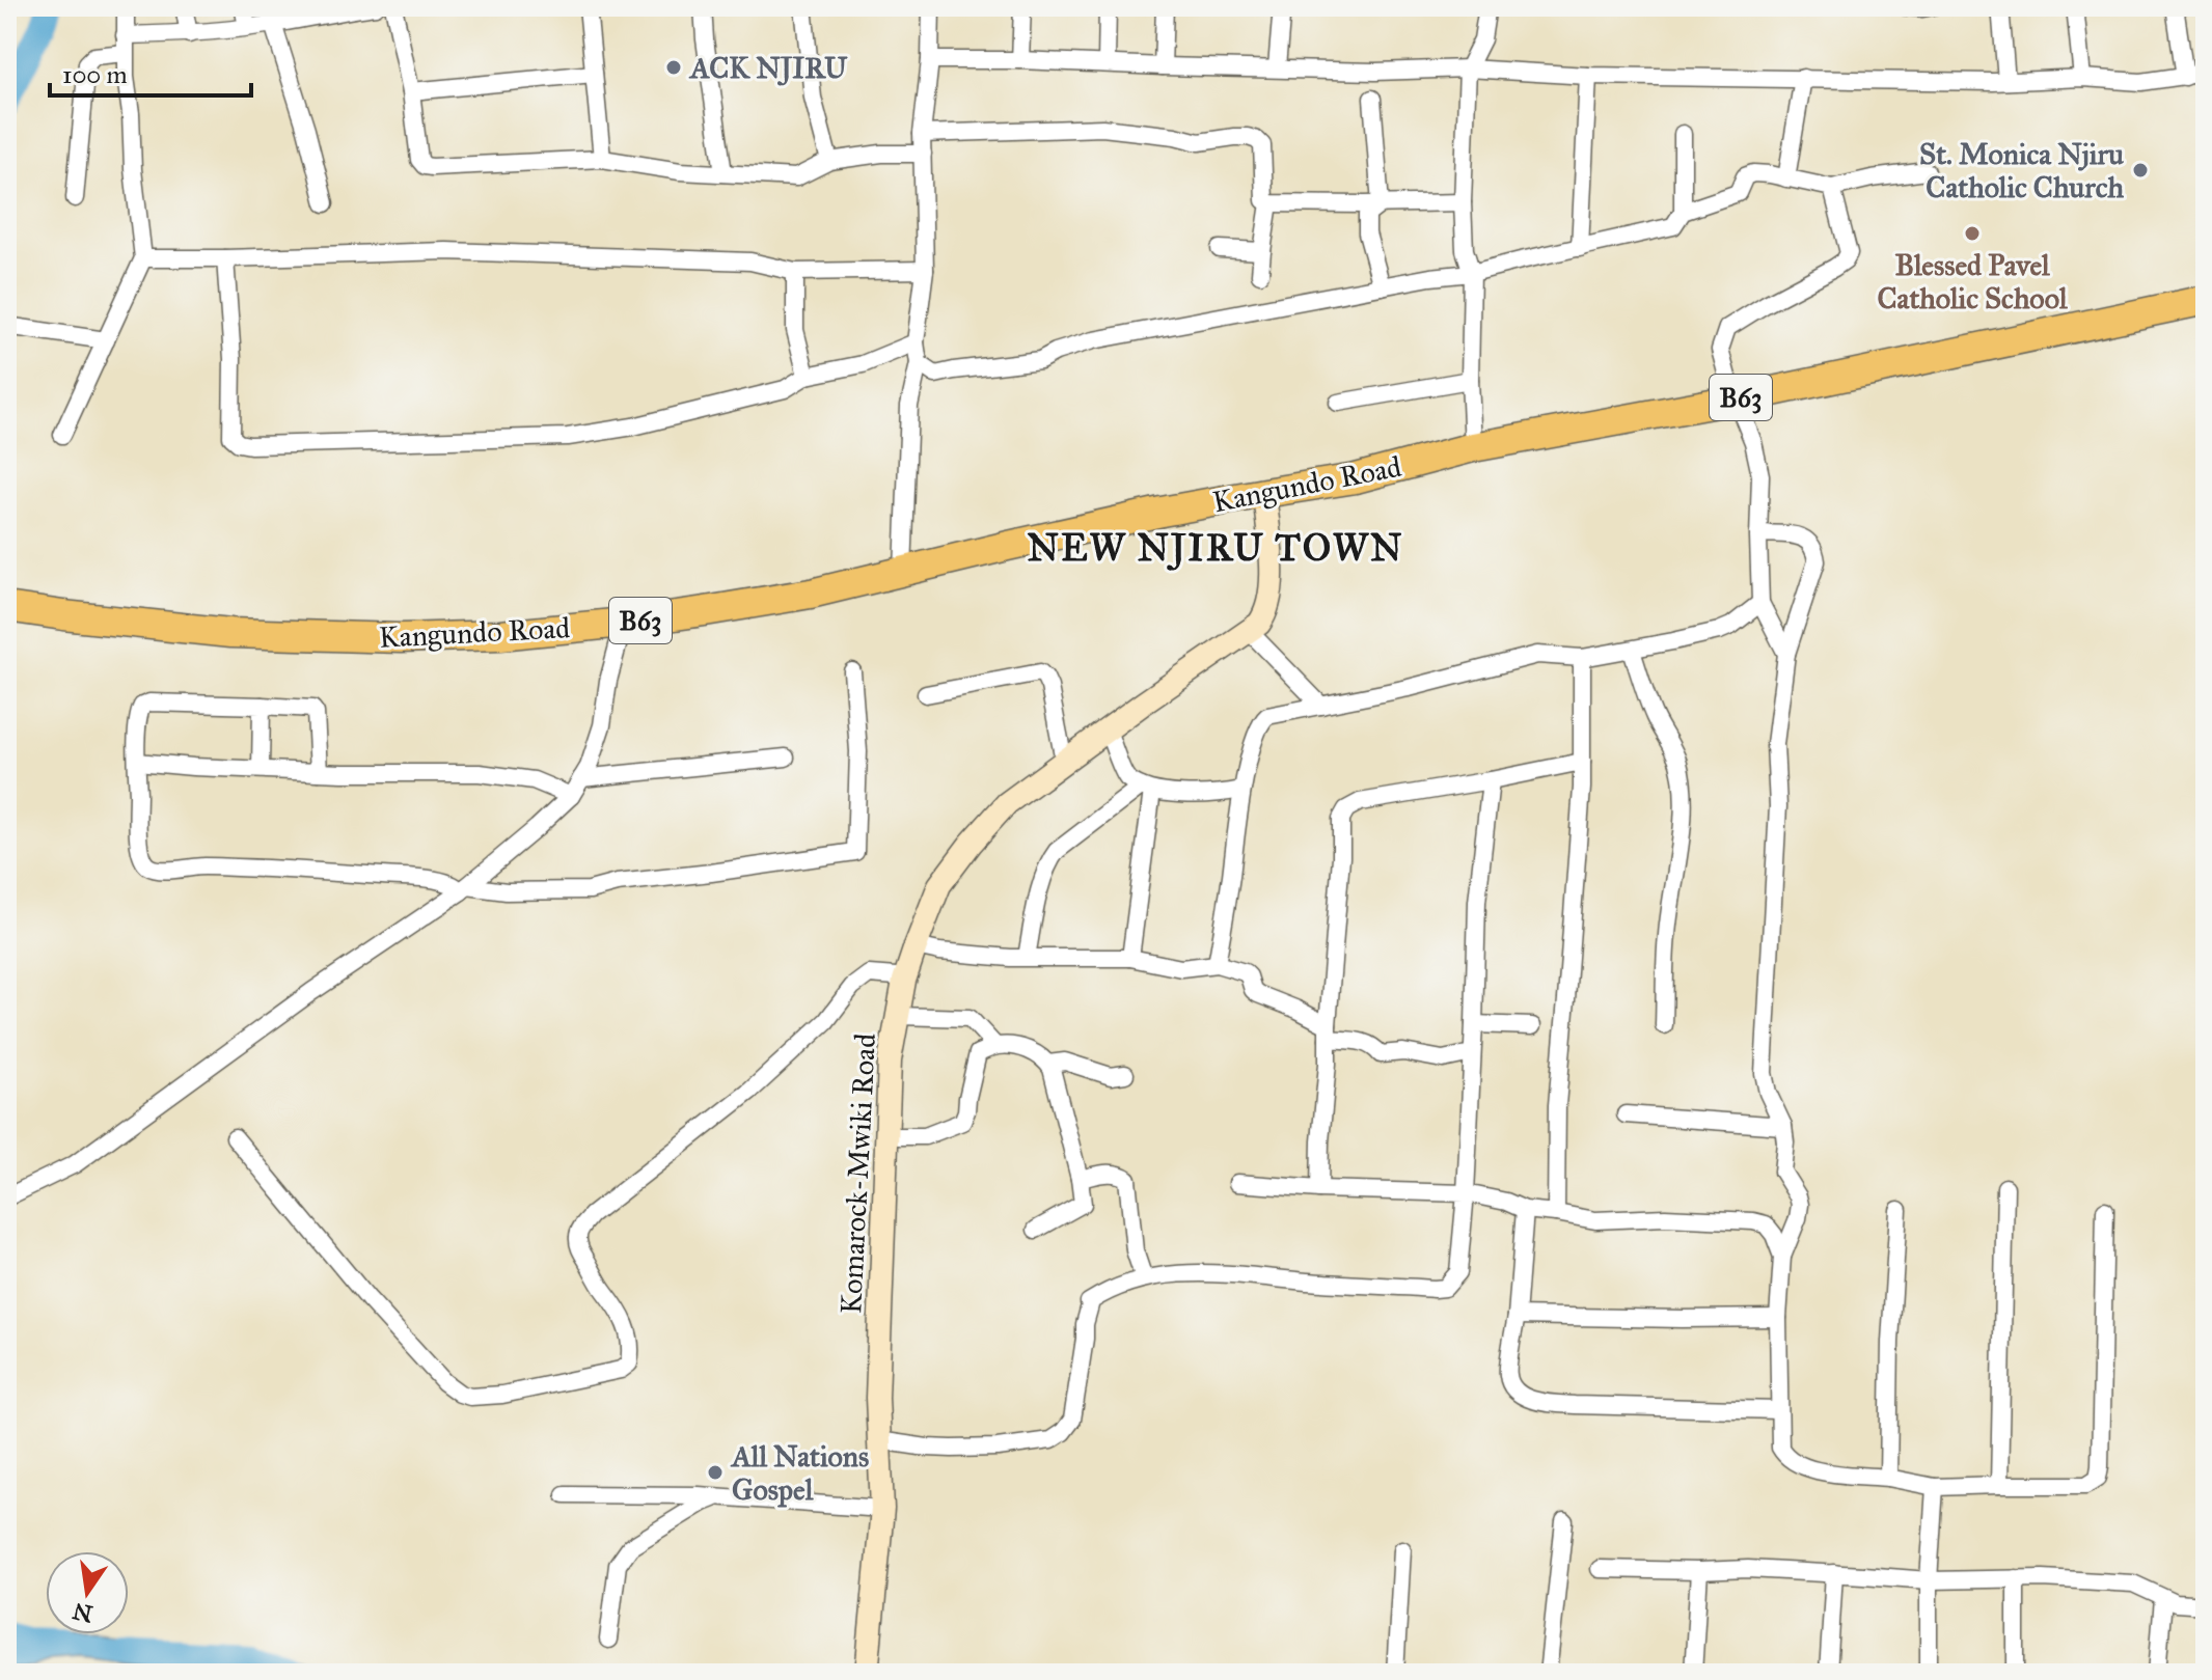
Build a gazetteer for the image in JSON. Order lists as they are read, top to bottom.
{
  "streets": {
    "highway": ["B63", "Kangundo Road"],
    "main road": ["Komarock-Mwiki Road"]
  },
  "crossings": [
    ["Kangundo Road", "Komarock-Mwiki Road"]
  ],
  "districts": ["NEW NJIRU TOWN"],
  "places": [
    "ACK NJIRU",
    "St. Monica Njiru Catholic Church",
    "Blessed Pavel Catholic School",
    "All Nations Gospel"
  ],
  "scale_bar": "100 m",
  "north": "bottom"
}
